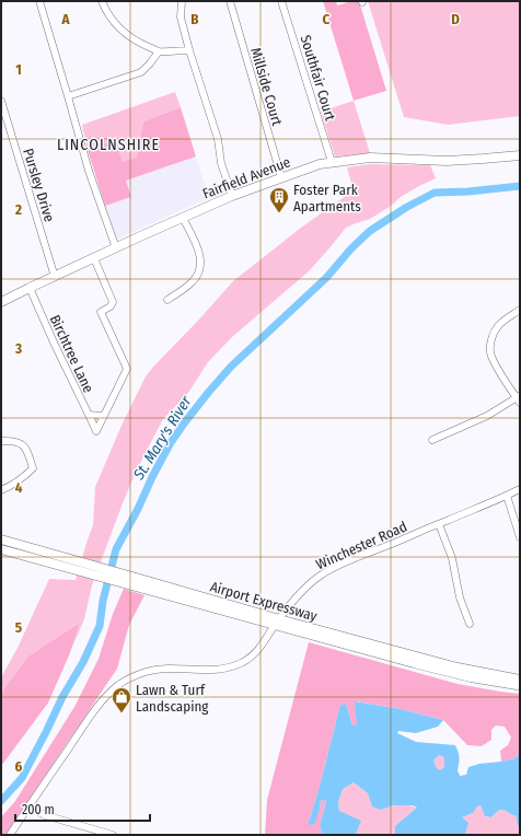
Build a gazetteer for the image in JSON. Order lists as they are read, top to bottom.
{
  "streets": {
    "main road": ["Fairfield Avenue", "Airport Expressway"],
    "street": [
      "Southfair Court",
      "Millside Court",
      "Pursley Drive",
      "Birchtree Lane",
      "Winchester Road"
    ]
  },
  "crossings": [
    ["Southfair Court", "Fairfield Avenue"],
    ["Millside Court", "Fairfield Avenue"],
    ["Fairfield Avenue", "Pursley Drive"],
    ["Fairfield Avenue", "Birchtree Lane"],
    ["Winchester Road", "Airport Expressway"]
  ],
  "districts": ["LINCOLNSHIRE"],
  "water": ["St. Mary's River"],
  "places": {
    "building": ["Foster Park Apartments"],
    "shop": ["Lawn & Turf Landscaping"]
  },
  "scale_bar": "200 m",
  "grid": {
    "columns": [
      "A",
      "B",
      "C",
      "D"
    ],
    "rows": [
      "1",
      "2",
      "3",
      "4",
      "5",
      "6"
    ]
  }
}
